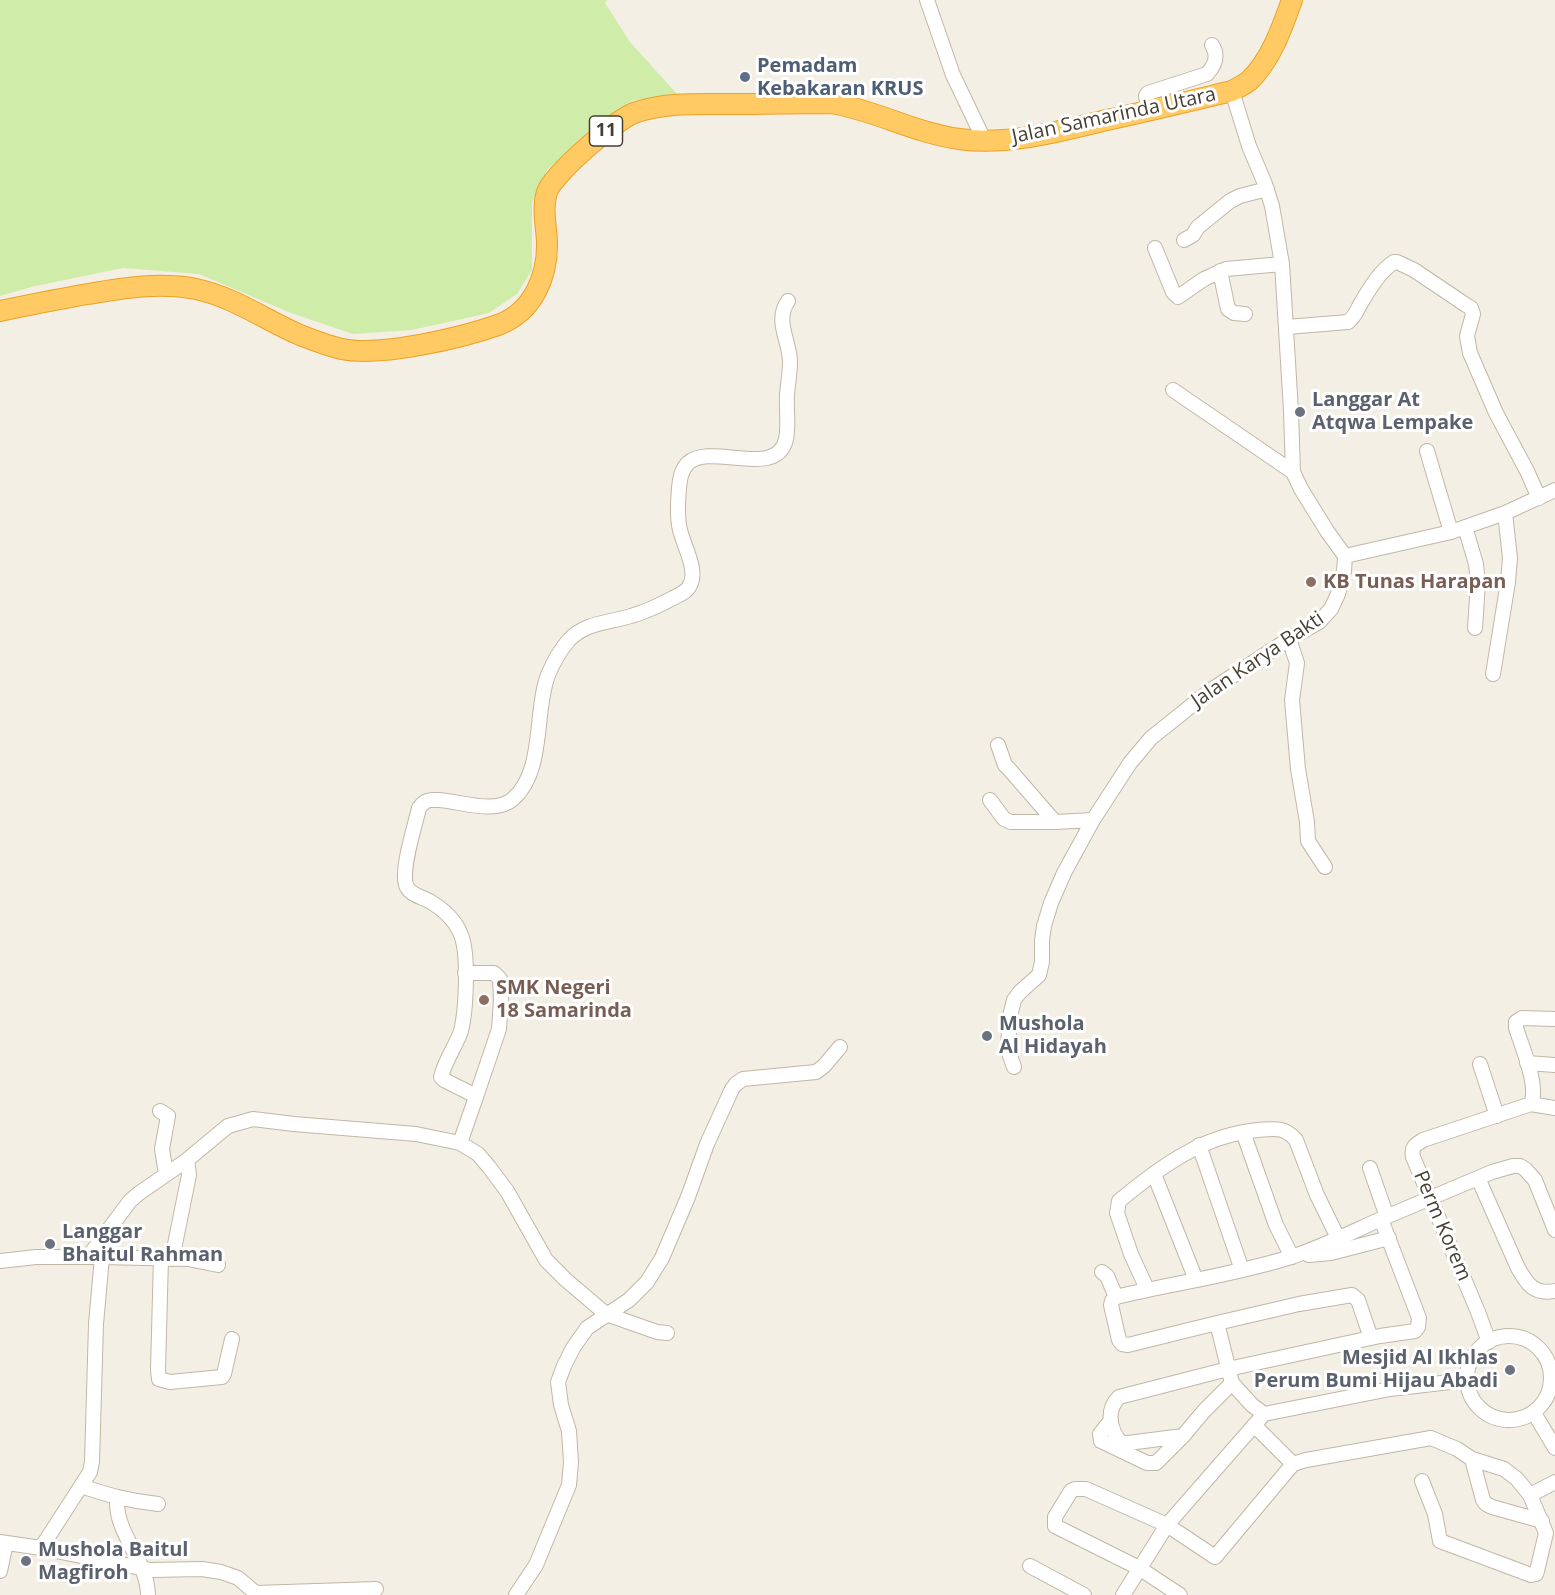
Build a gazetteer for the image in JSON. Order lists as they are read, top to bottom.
{
  "streets": {
    "highway": ["Jalan Samarinda Utara", "11"],
    "street": ["Jalan Karya Bakti", "Perm Korem"]
  },
  "places": [
    "Pemadam Kebakaran KRUS",
    "Langgar At Atqwa Lempake",
    "KB Tunas Harapan",
    "SMK Negeri 18 Samarinda",
    "Mushola Al Hidayah",
    "Langgar Bhaitul Rahman",
    "Mesjid Al Ikhlas Perum Bumi Hijau Abadi",
    "Mushola Baitul Magfiroh"
  ]
}
